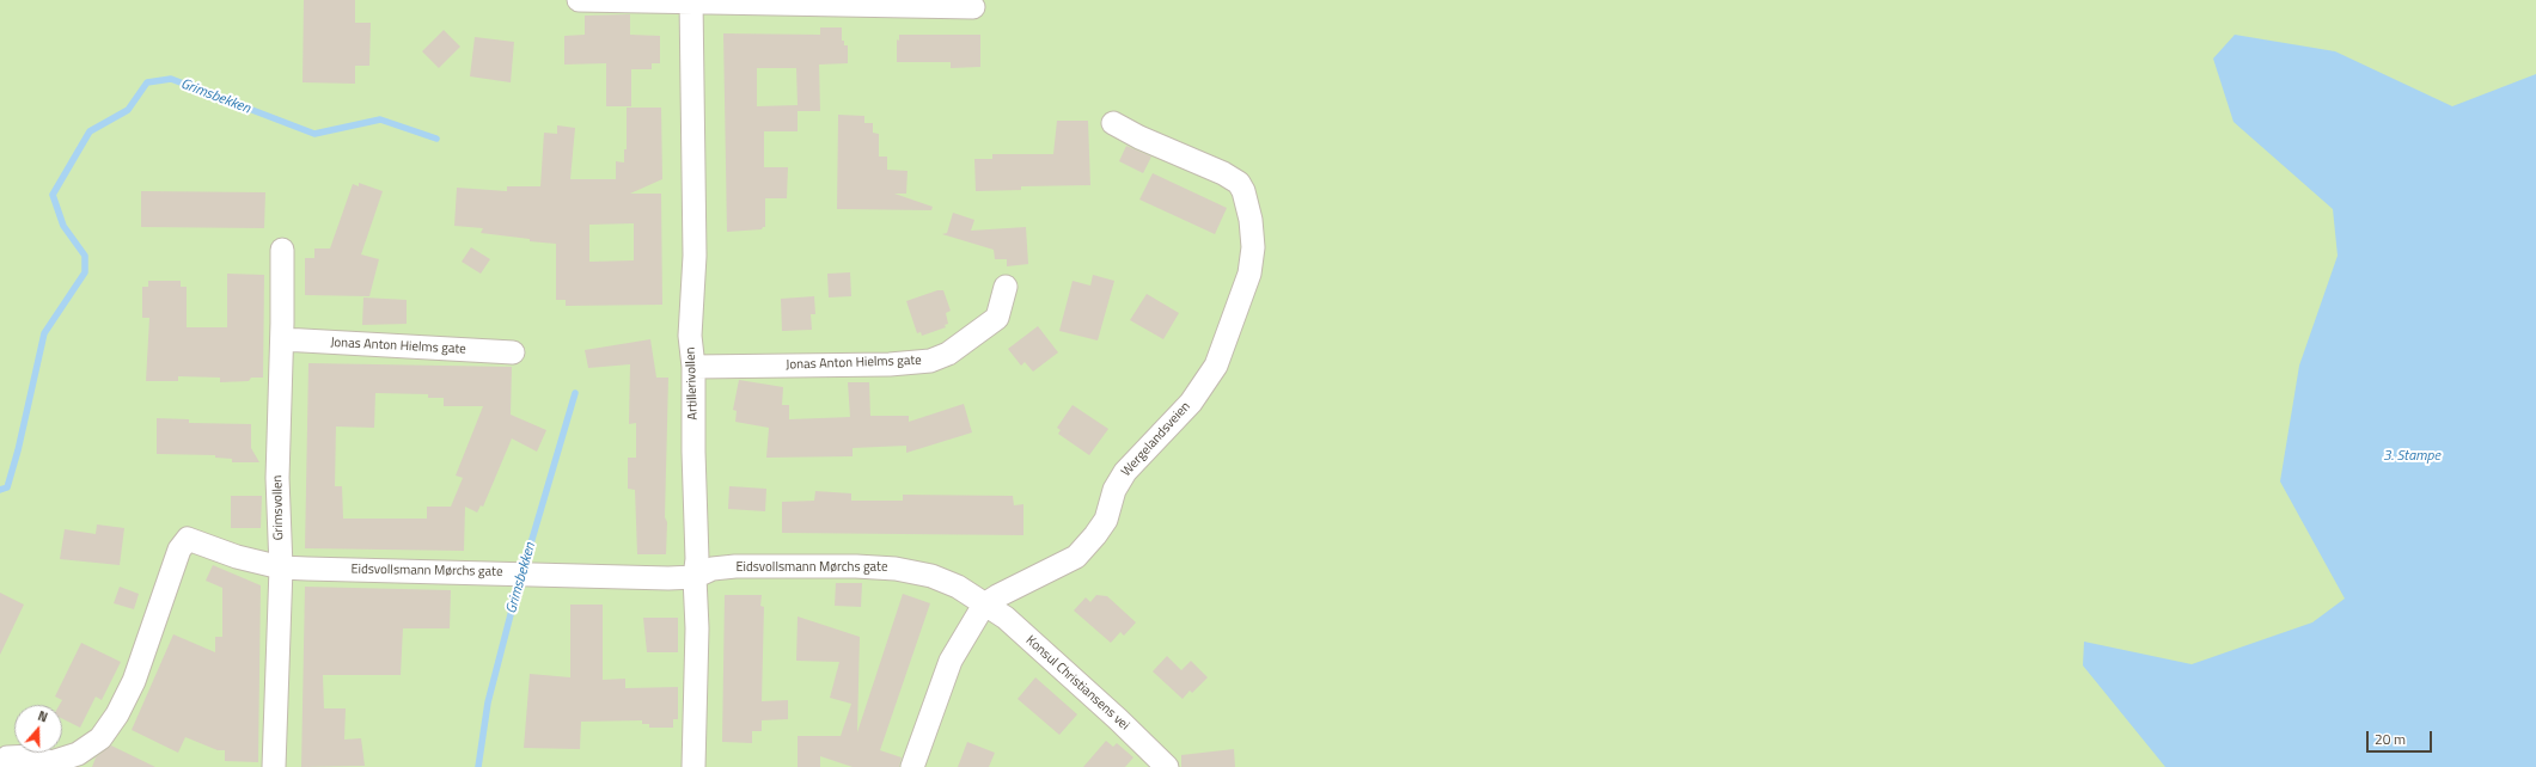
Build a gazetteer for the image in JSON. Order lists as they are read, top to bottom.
{
  "streets": {
    "street": [
      "Jonas Anton Hielms gate",
      "Artillerivollen",
      "Wergelandsveien",
      "Grimsvollen",
      "Eidsvollsmann Mørchs gate",
      "Konsul Christiansens vei"
    ]
  },
  "crossings": [
    ["Jonas Anton Hielms gate", "Artillerivollen"],
    ["Jonas Anton Hielms gate", "Grimsvollen"],
    ["Artillerivollen", "Eidsvollsmann Mørchs gate"],
    ["Wergelandsveien", "Eidsvollsmann Mørchs gate"],
    ["Wergelandsveien", "Konsul Christiansens vei"],
    ["Grimsvollen", "Eidsvollsmann Mørchs gate"],
    ["Eidsvollsmann Mørchs gate", "Konsul Christiansens vei"]
  ],
  "water": ["Grimsbekken", "3. Stampe"],
  "scale_bar": "20 m",
  "north": "top"
}
